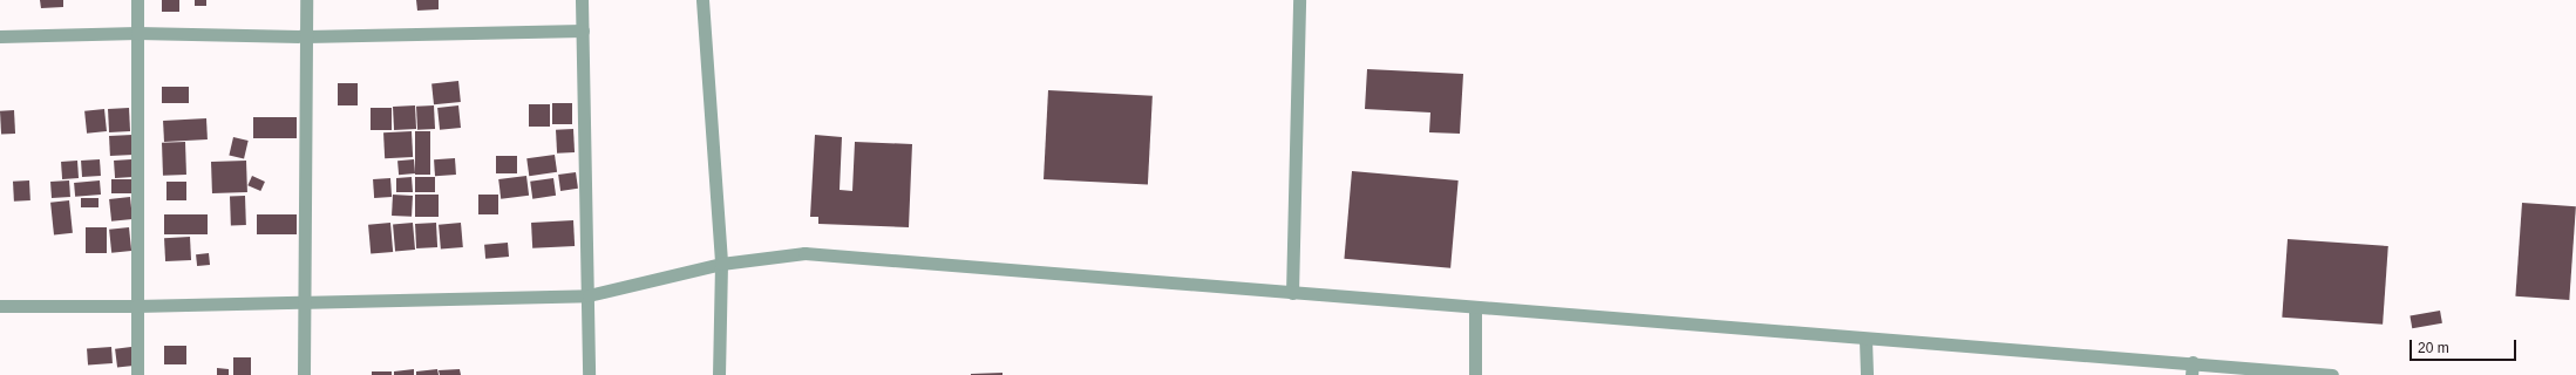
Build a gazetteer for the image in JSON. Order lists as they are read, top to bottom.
{
  "scale_bar": "20 m"
}
